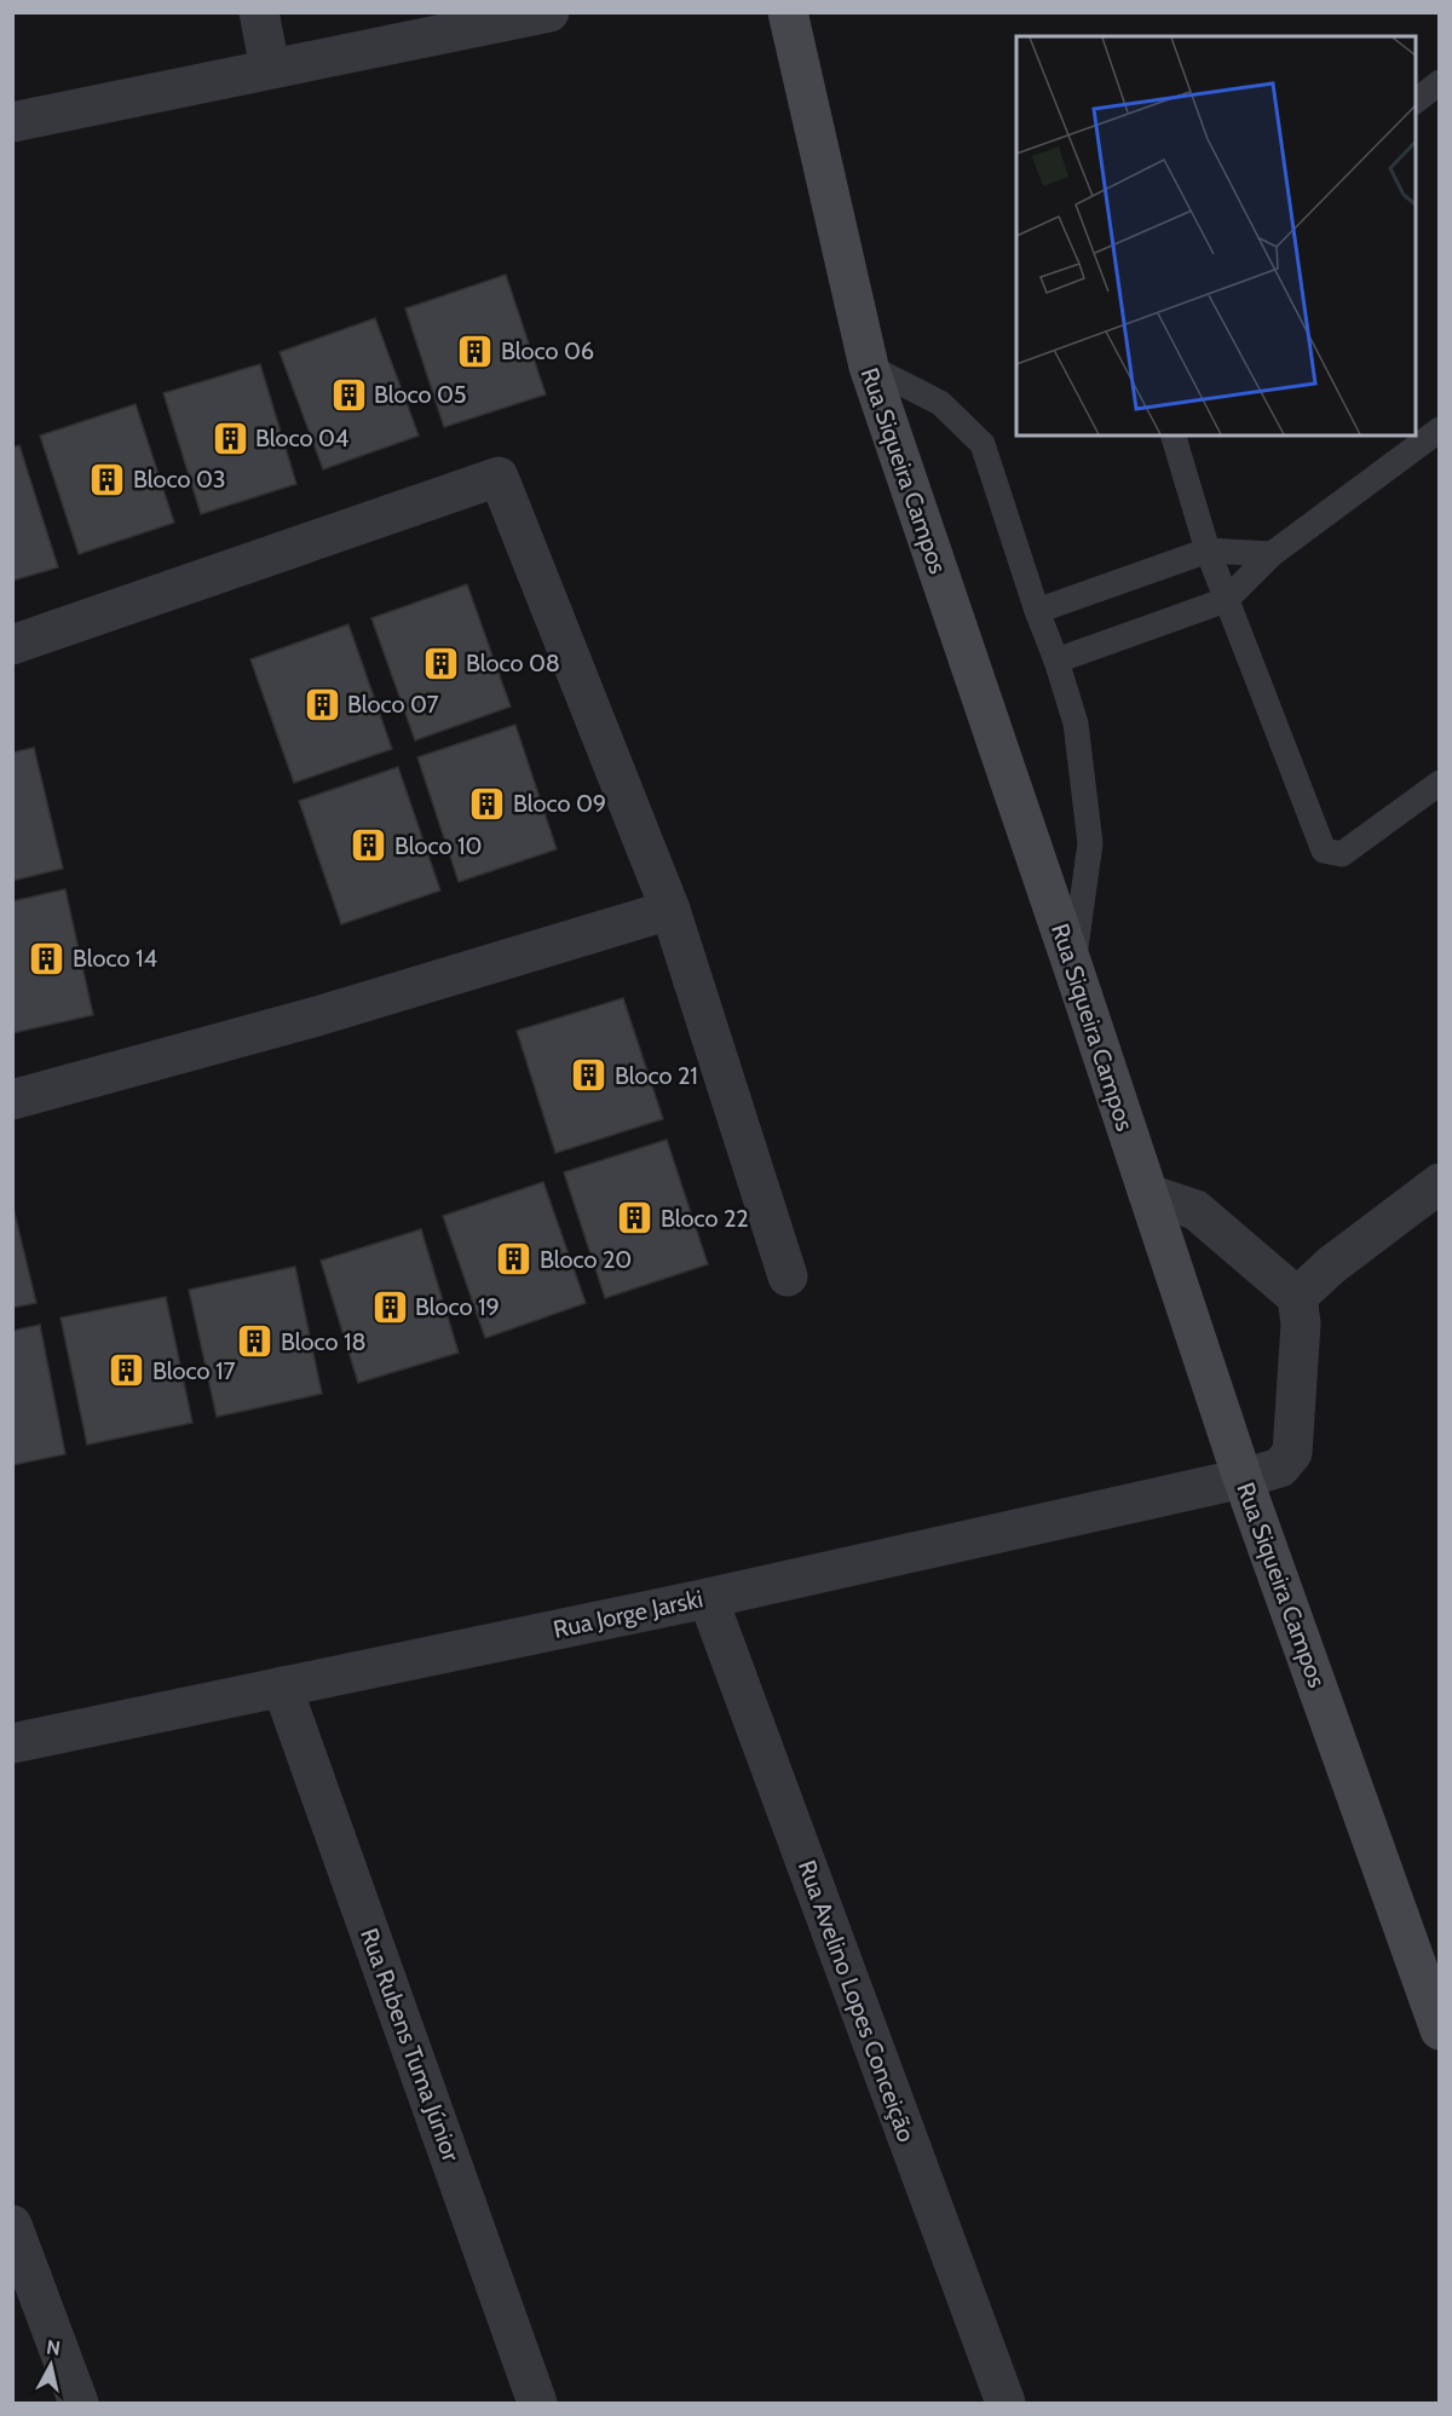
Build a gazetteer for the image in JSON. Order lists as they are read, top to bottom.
{
  "streets": {
    "main road": ["Rua Siqueira Campos"],
    "street": ["Rua Jorge Jarski", "Rua Avelino Lopes Conceição", "Rua Rubens Tuma Júnior"]
  },
  "crossings": [
    ["Rua Siqueira Campos", "Rua Jorge Jarski"],
    ["Rua Jorge Jarski", "Rua Avelino Lopes Conceição"],
    ["Rua Jorge Jarski", "Rua Rubens Tuma Júnior"]
  ],
  "places": {
    "building": [
      "Bloco 06",
      "Bloco 05",
      "Bloco 04",
      "Bloco 03",
      "Bloco 08",
      "Bloco 07",
      "Bloco 09",
      "Bloco 10",
      "Bloco 14",
      "Bloco 21",
      "Bloco 22",
      "Bloco 20",
      "Bloco 19",
      "Bloco 18",
      "Bloco 17"
    ]
  },
  "north": "top"
}
